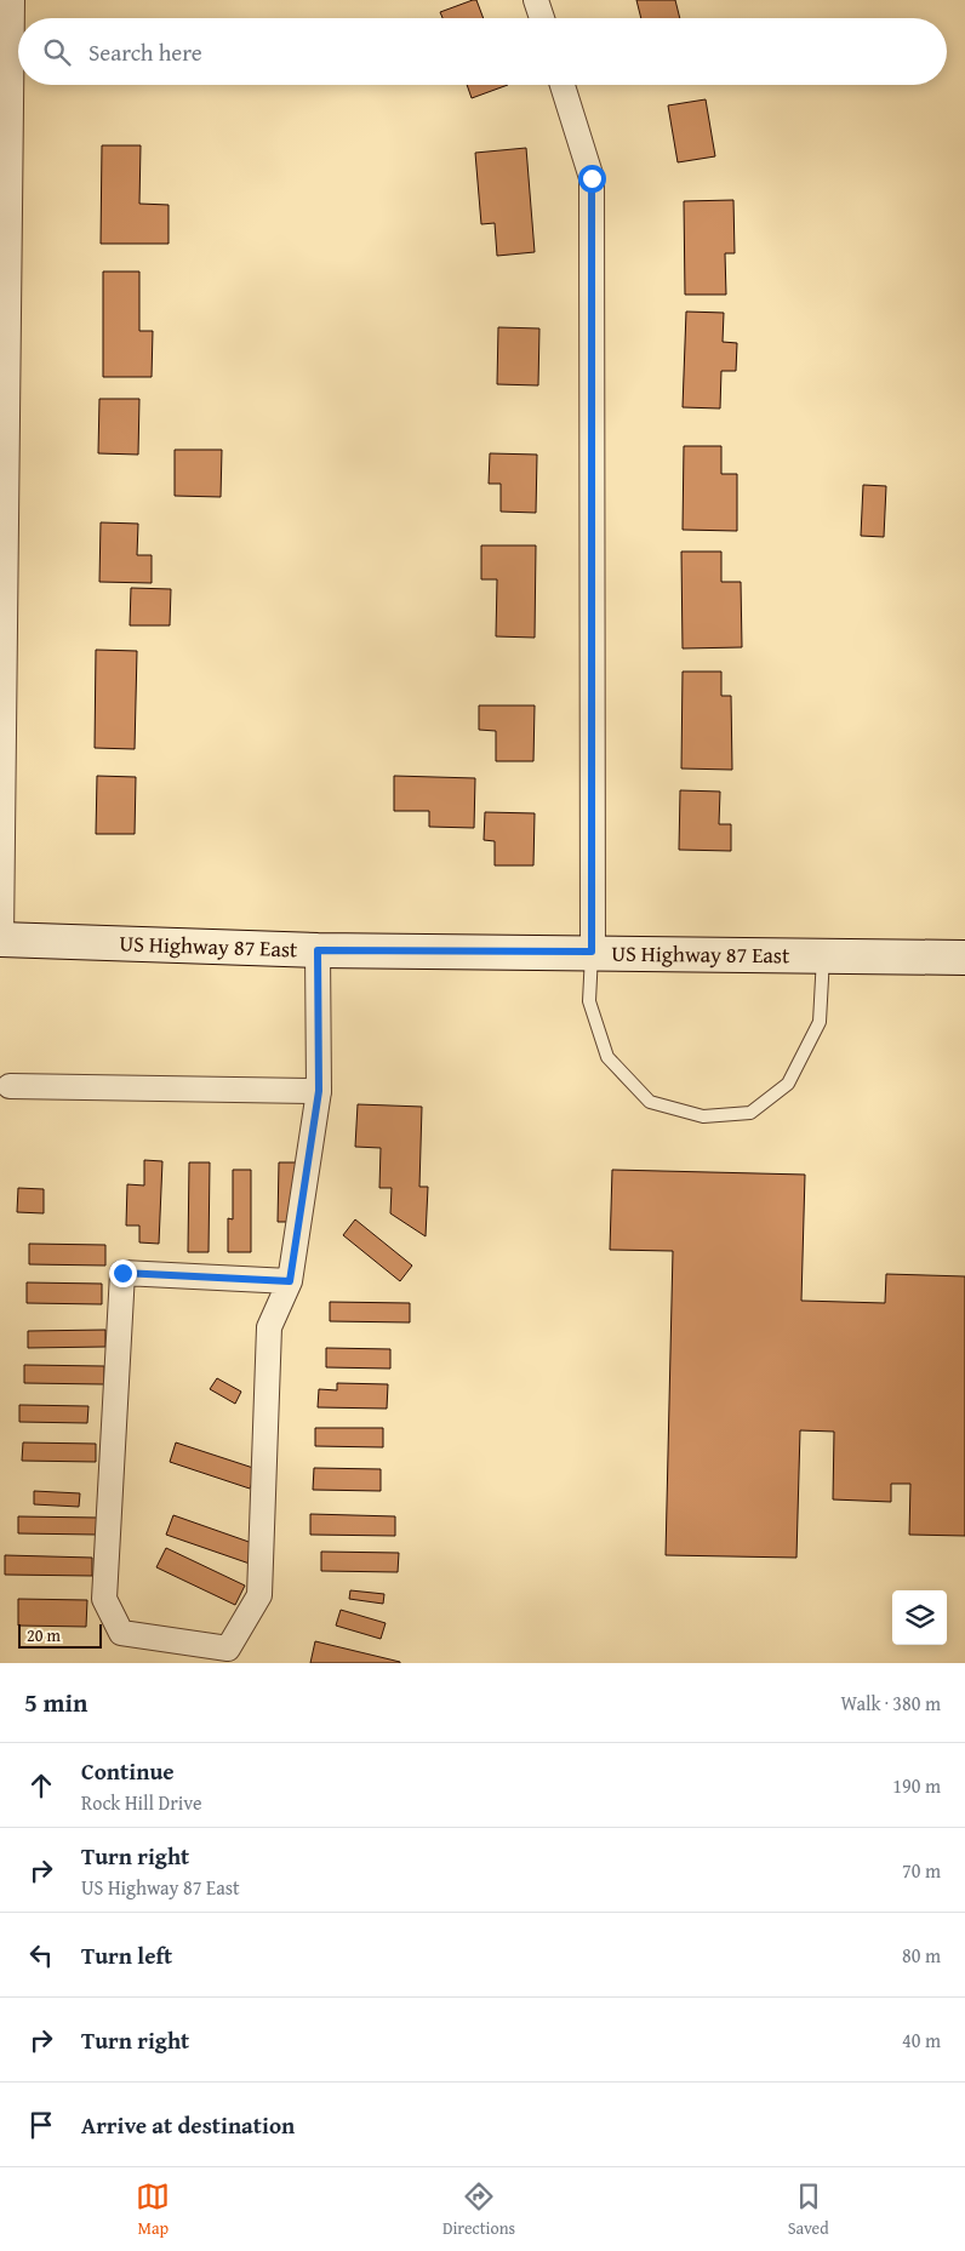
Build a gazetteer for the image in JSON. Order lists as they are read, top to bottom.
{
  "streets": {
    "street": ["US Highway 87 East"]
  },
  "scale_bar": "20 m",
  "page": {
    "search": "Search here",
    "scale": "20 m",
    "heading": ["5 min", "Walk · 380 m"],
    "list": [
      ["Continue", "Rock Hill Drive", "190 m"],
      ["Turn right", "US Highway 87 East", "70 m"],
      ["Turn left", "80 m"],
      ["Turn right", "40 m"],
      "Arrive at destination"
    ],
    "nav": ["Map", "Directions", "Saved"]
  }
}
